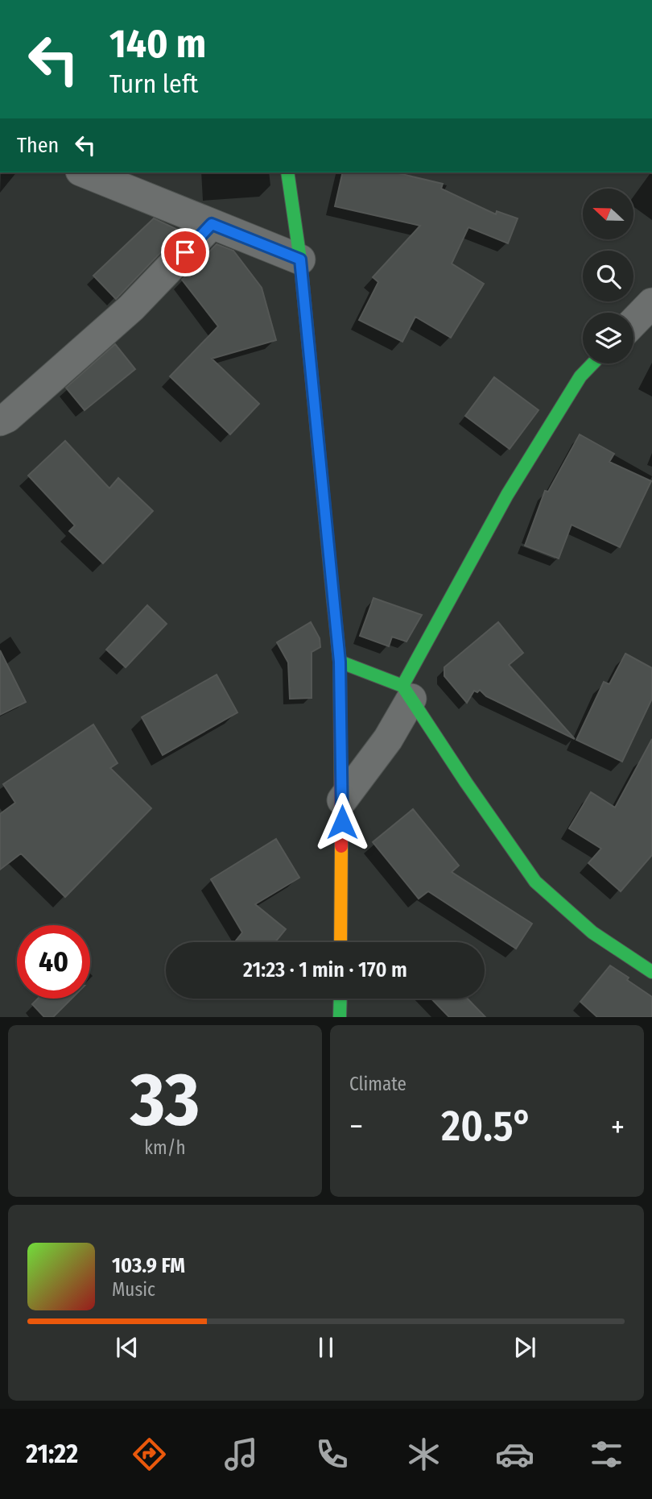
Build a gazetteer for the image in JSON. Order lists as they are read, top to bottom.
{
  "north": "left",
  "page": {
    "turn": ["140 m", "Turn left"],
    "then": "Then",
    "limit": "40",
    "trip": "21:23 · 1 min · 170 m",
    "tile": [
      ["33", "km/h"],
      "Climate"
    ],
    "heat": ["−", "20.5°", "+"],
    "song": ["103.9 FM", "Music"],
    "tabs": "21:22"
  }
}
